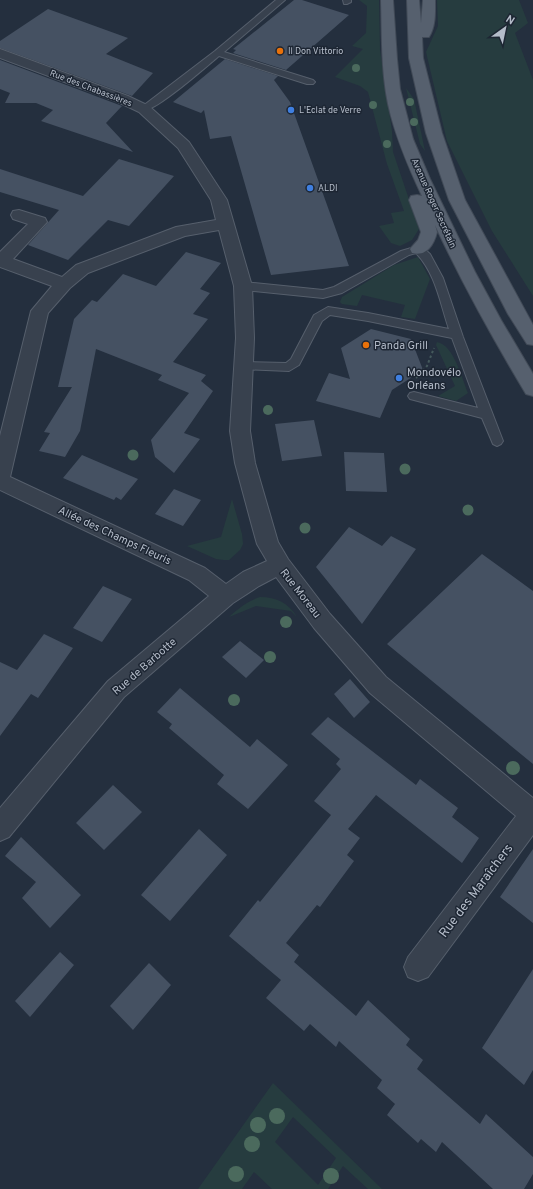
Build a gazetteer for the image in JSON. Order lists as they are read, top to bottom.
{
  "streets": {
    "main road": ["Avenue Roger Secrétain"],
    "street": [
      "Rue des Chabassières",
      "Allée des Champs Fleuris",
      "Rue Moreau",
      "Rue de Barbotte",
      "Rue des Maraîchers"
    ]
  },
  "crossings": [
    ["Rue des Chabassières", "Rue Moreau"],
    ["Allée des Champs Fleuris", "Rue de Barbotte"],
    ["Rue Moreau", "Rue de Barbotte"],
    ["Rue Moreau", "Rue des Maraîchers"]
  ],
  "places": [
    "Il Don Vittorio",
    "L'Eclat de Verre",
    "ALDI",
    "Panda Grill",
    "Mondovélo Orléans"
  ],
  "north": "top right"
}
